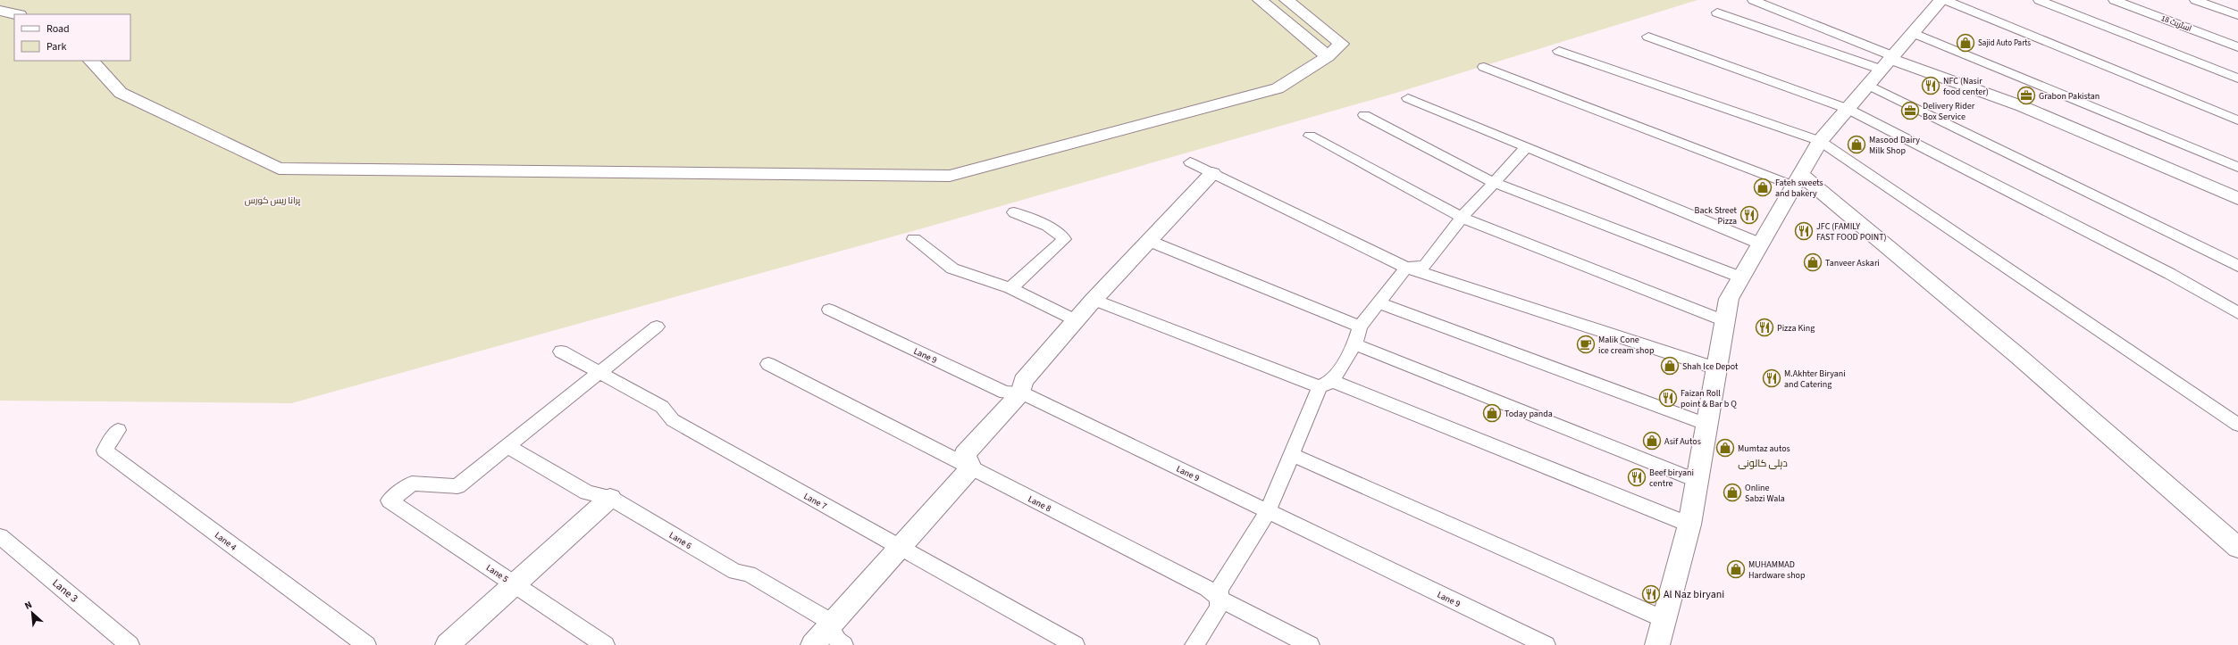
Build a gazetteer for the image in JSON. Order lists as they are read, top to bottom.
{
  "streets": {
    "lane": [
      "اسٹریٹ 18",
      "Lane 9",
      "Lane 7",
      "Lane 8",
      "Lane 6",
      "Lane 4",
      "Lane 5",
      "Lane 3"
    ]
  },
  "crossings": [
    ["Lane 6", "Lane 5"]
  ],
  "districts": ["دہلی کالونی"],
  "parks": ["پرانا ریس کورس"],
  "places": {
    "shop": [
      "Sajid Auto Parts",
      "Masood Dairy Milk Shop",
      "Fateh sweets and bakery",
      "Tanveer Askari",
      "Shah Ice Depot",
      "Today panda",
      "Asif Autos",
      "Mumtaz autos",
      "Online Sabzi Wala",
      "MUHAMMAD Hardware shop"
    ],
    "restaurant": [
      "NFC (Nasir food center)",
      "Back Street Pizza",
      "JFC (FAMILY FAST FOOD POINT)",
      "Pizza King",
      "M.Akhter Biryani and Catering",
      "Faizan Roll point & Bar b Q",
      "Beef biryani centre",
      "Al Naz biryani"
    ],
    "office": ["Grabon Pakistan", "Delivery Rider Box Service"],
    "cafe": ["Malik Cone ice cream shop"]
  },
  "legend": ["Road", "Park"],
  "north": "top left"
}
